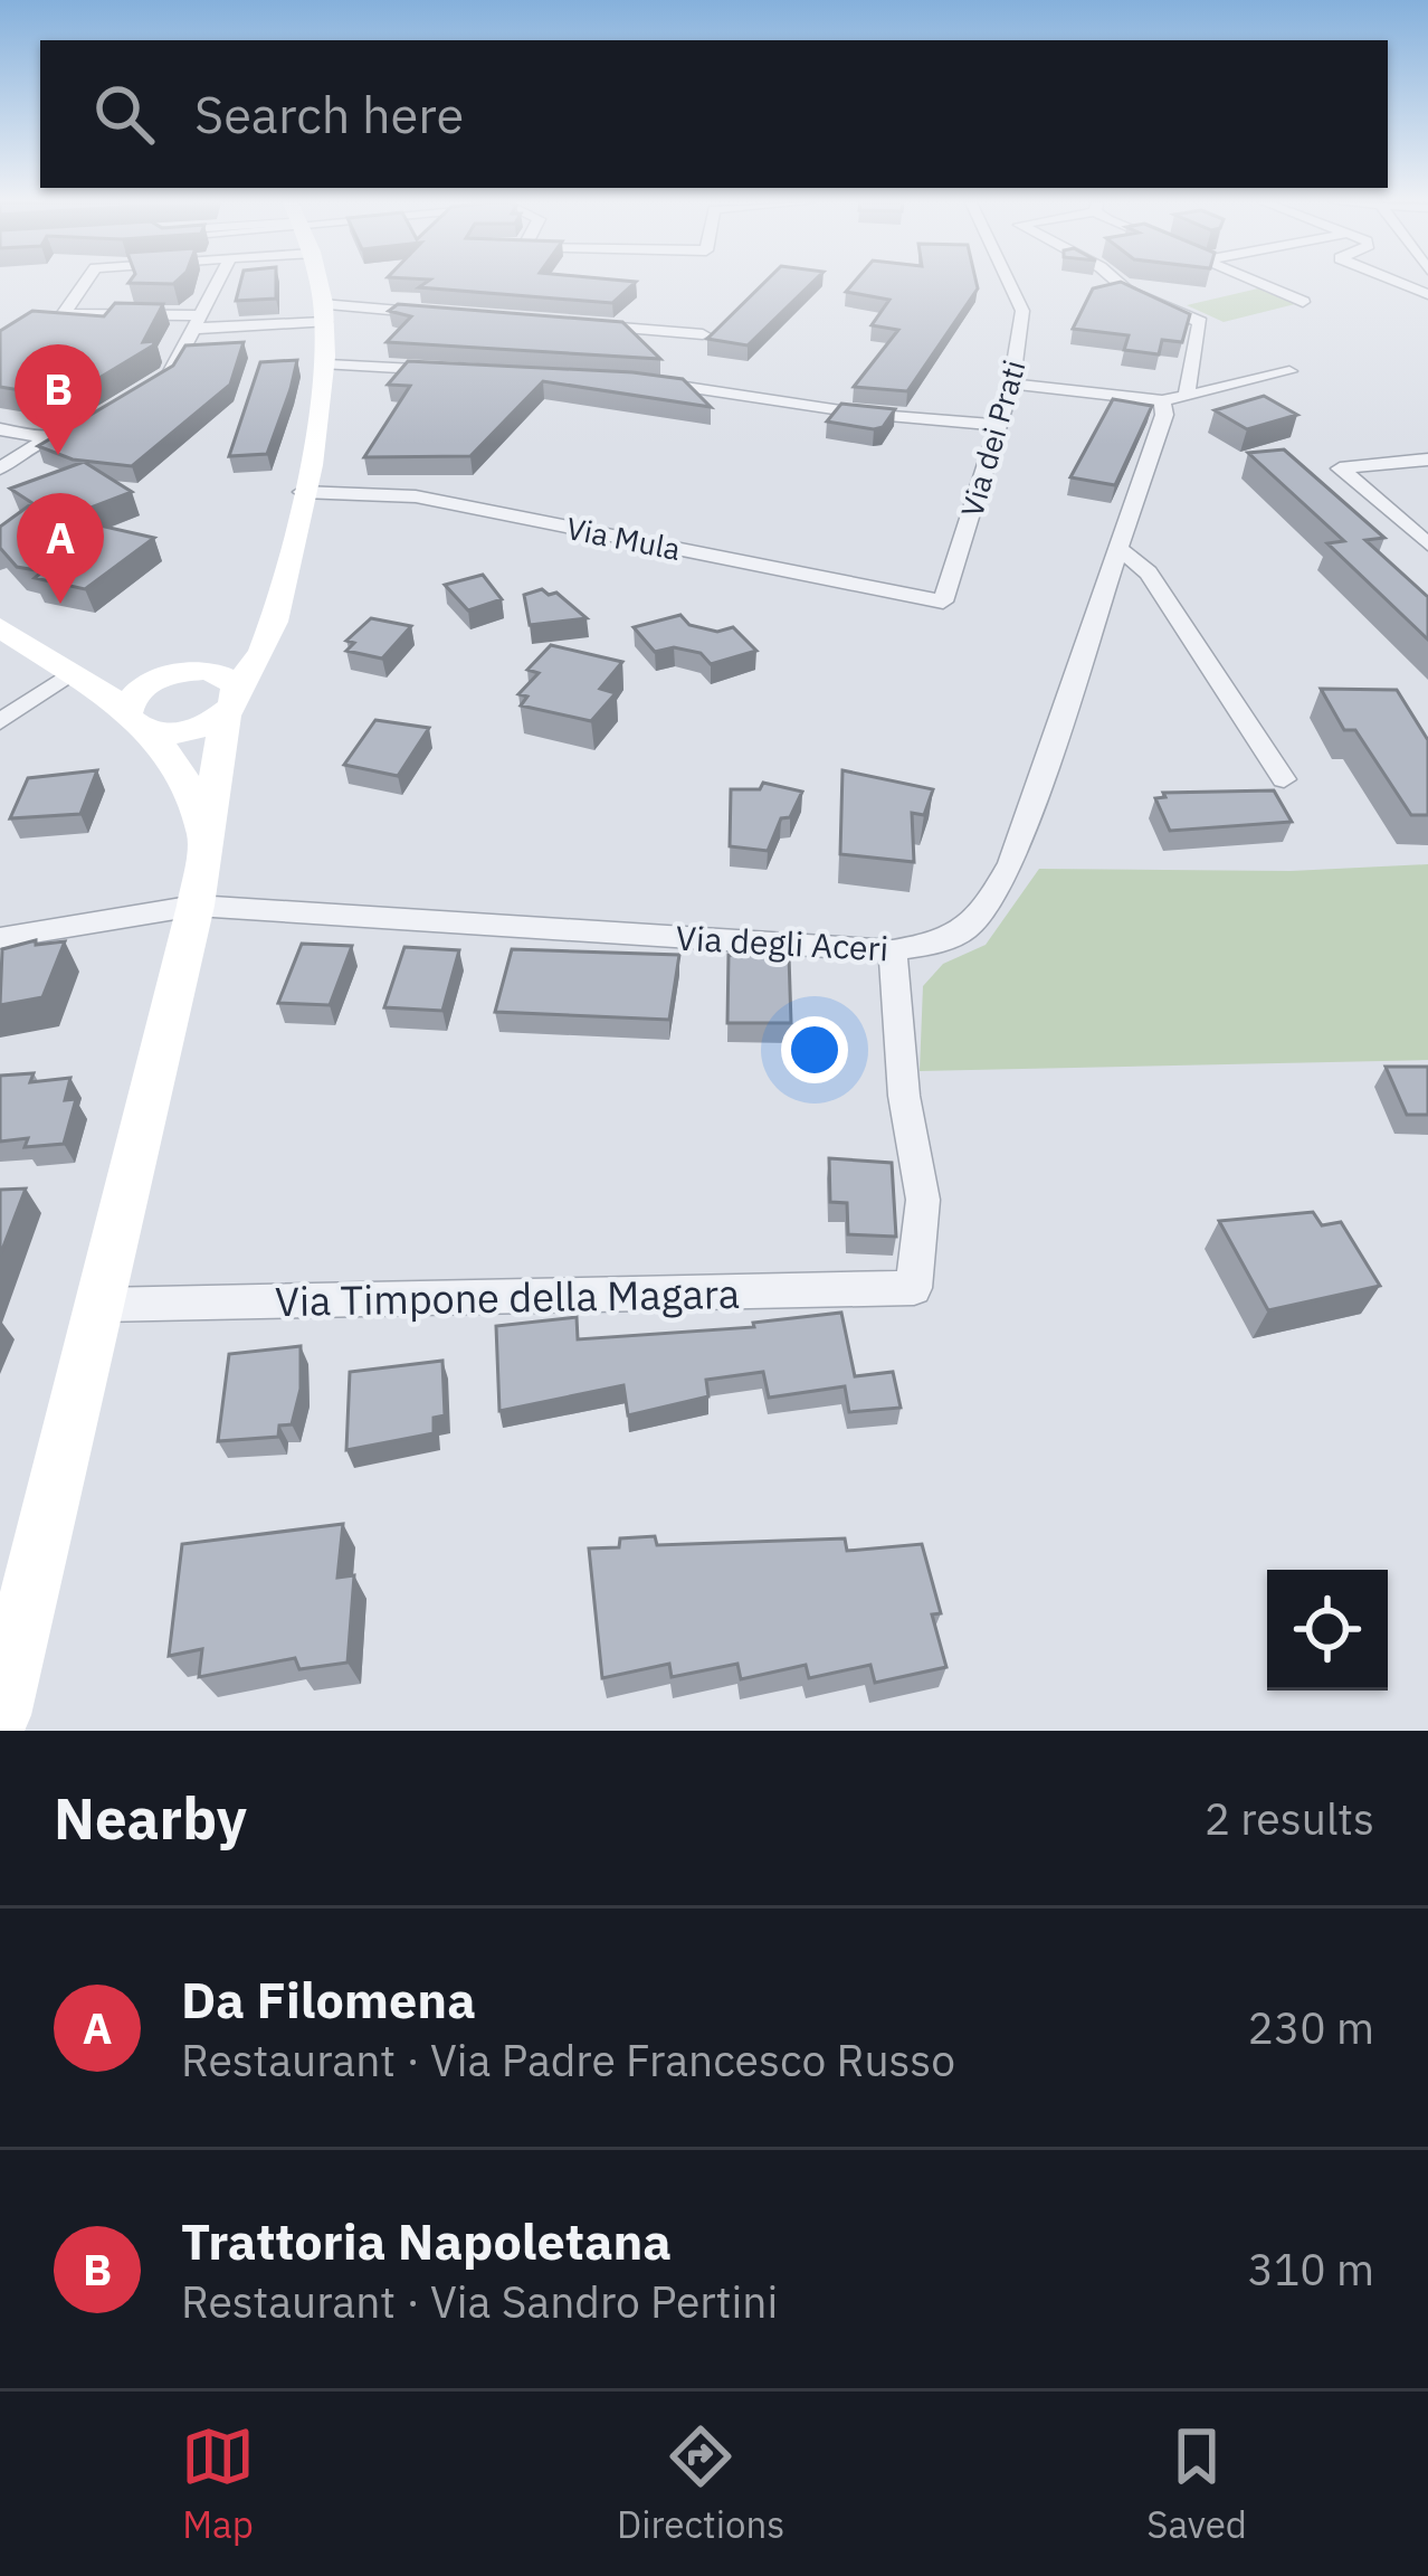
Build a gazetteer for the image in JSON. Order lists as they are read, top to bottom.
{
  "streets": {
    "street": [
      "Via dei Prati",
      "Via Mula",
      "Via degli Aceri",
      "Via Timpone della Magara"
    ]
  },
  "crossings": [
    ["Via dei Prati", "Via Mula"],
    ["Via degli Aceri", "Via Timpone della Magara"]
  ],
  "page": {
    "search": "Search here",
    "pins": ["B", "A"],
    "heading": ["Nearby", "2 results"],
    "list": [
      {
        "mark": "A",
        "name": "Da Filomena",
        "note": "Restaurant · Via Padre Francesco Russo",
        "value": "230 m"
      },
      {
        "mark": "B",
        "name": "Trattoria Napoletana",
        "note": "Restaurant · Via Sandro Pertini",
        "value": "310 m"
      }
    ],
    "nav": ["Map", "Directions", "Saved"]
  }
}
